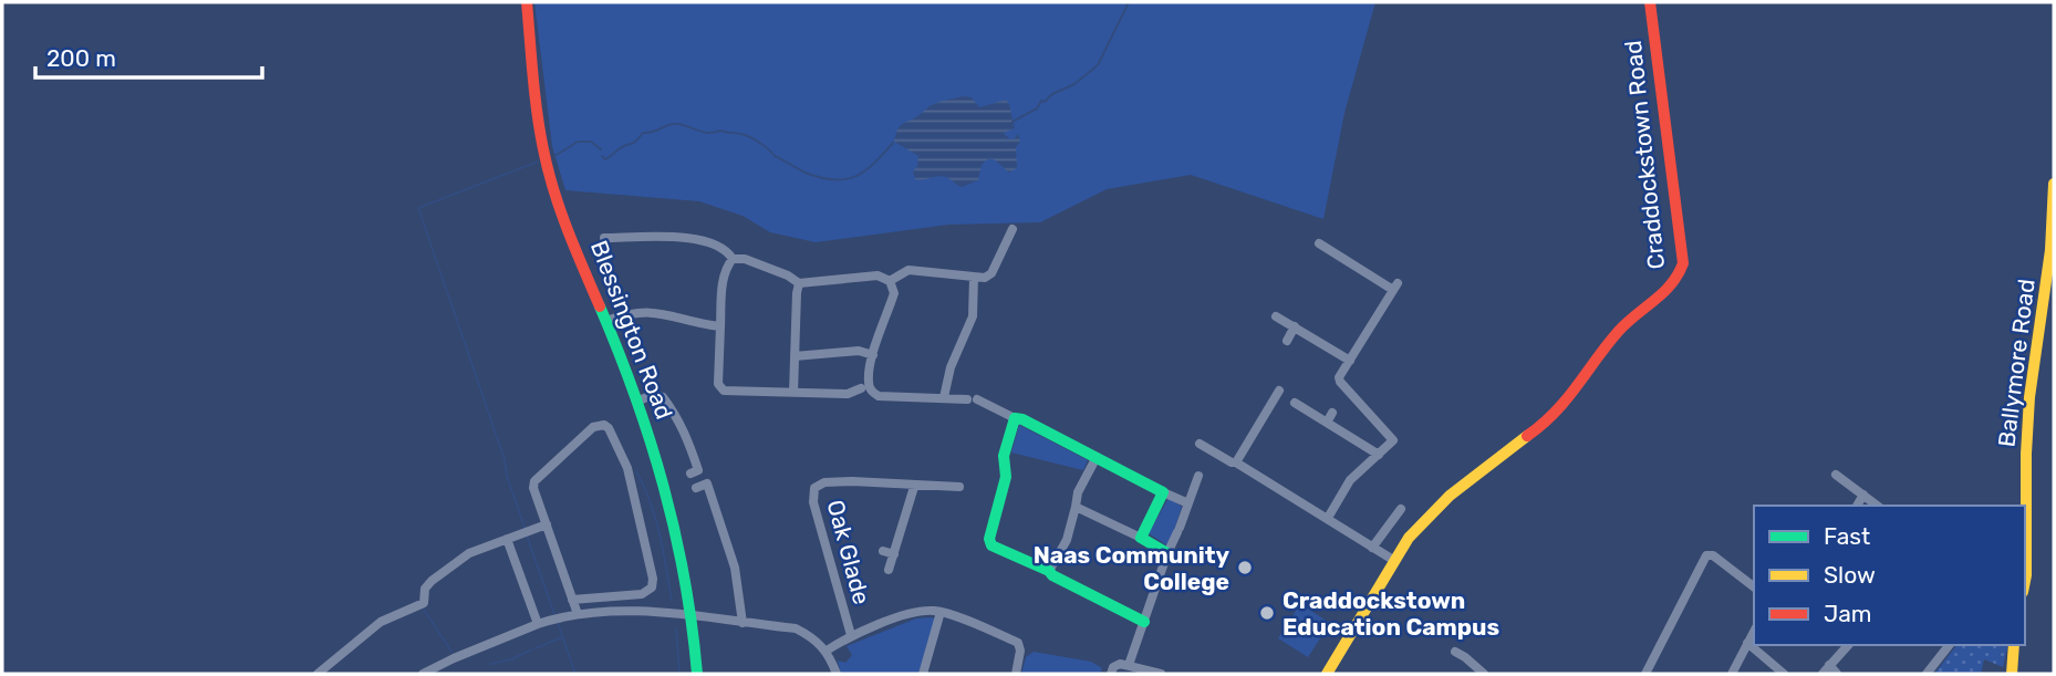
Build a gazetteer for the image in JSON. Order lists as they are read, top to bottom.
{
  "streets": {
    "street": [
      "Craddockstown Road",
      "Blessington Road",
      "Ballymore Road",
      "Oak Glade"
    ]
  },
  "places": ["Naas Community College", "Craddockstown Education Campus"],
  "legend": ["Fast", "Slow", "Jam"],
  "scale_bar": "200 m"
}
